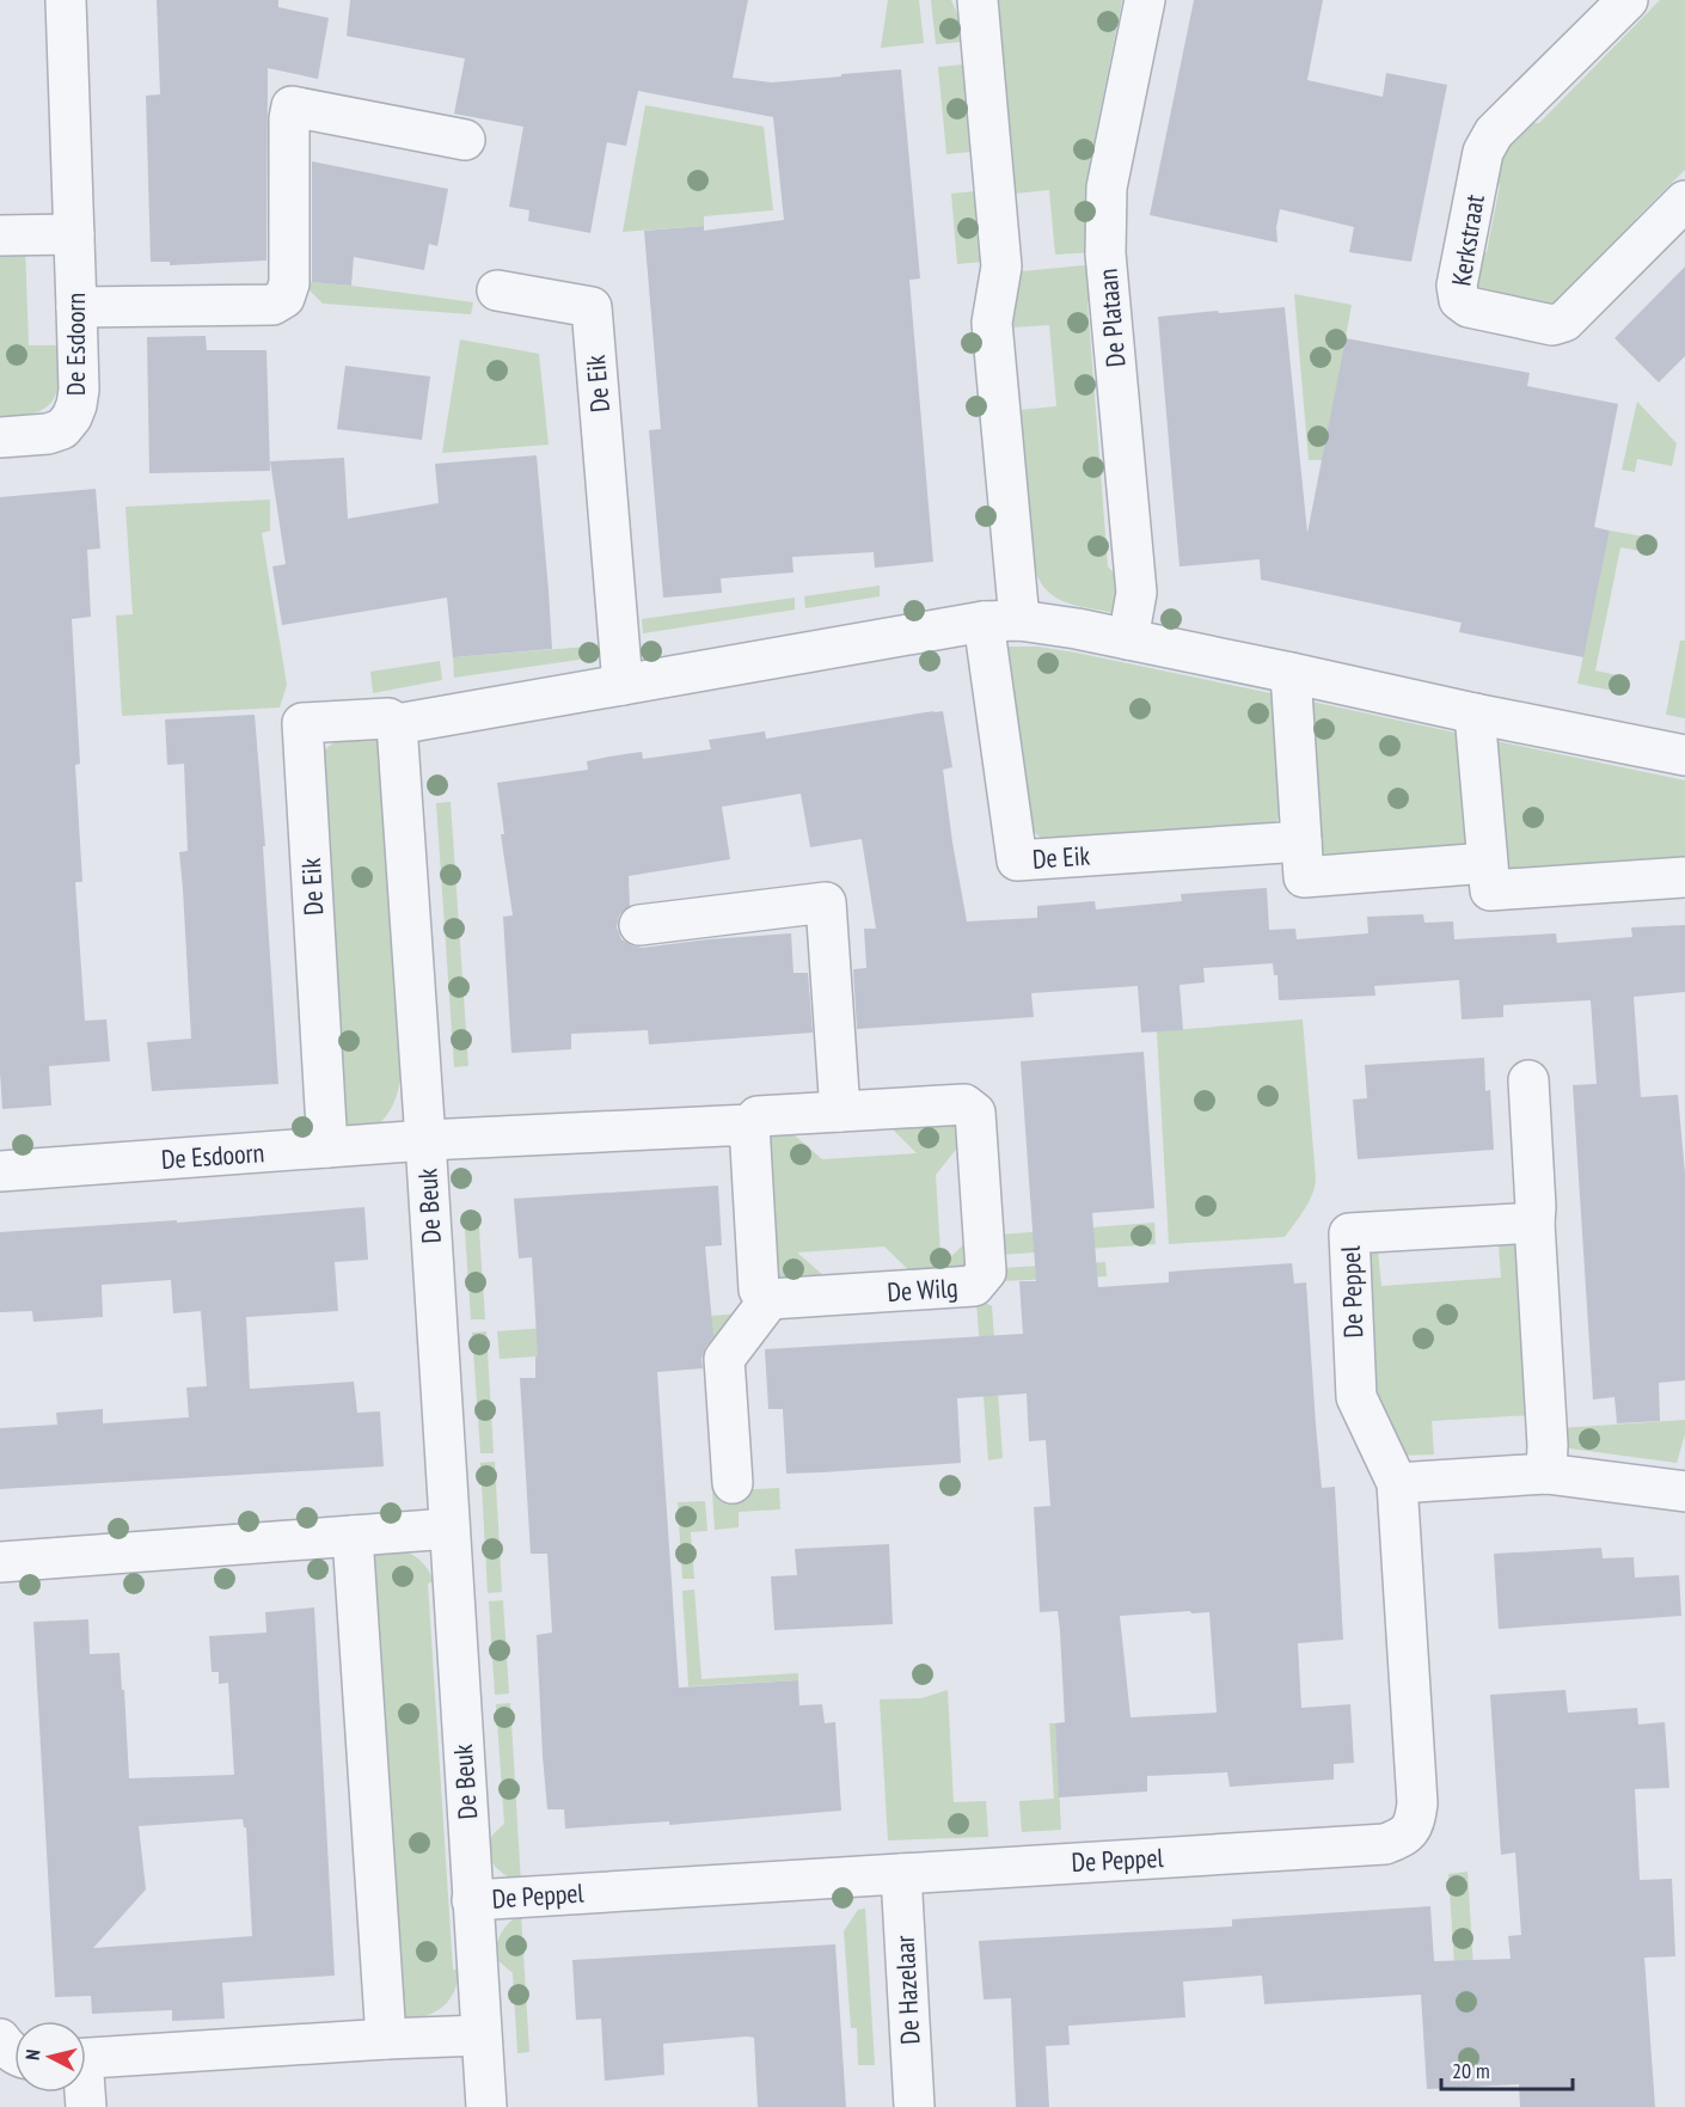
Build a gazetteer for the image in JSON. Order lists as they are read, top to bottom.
{
  "streets": {
    "street": [
      "Kerkstraat",
      "De Plataan",
      "De Esdoorn",
      "De Eik",
      "De Beuk",
      "De Wilg",
      "De Peppel",
      "De Hazelaar"
    ]
  },
  "crossings": [
    ["De Plataan", "De Eik"],
    ["De Esdoorn", "De Eik"],
    ["De Esdoorn", "De Beuk"],
    ["De Esdoorn", "De Wilg"],
    ["De Beuk", "De Wilg"],
    ["De Beuk", "De Peppel"],
    ["De Peppel", "De Hazelaar"]
  ],
  "scale_bar": "20 m",
  "north": "left"
}
